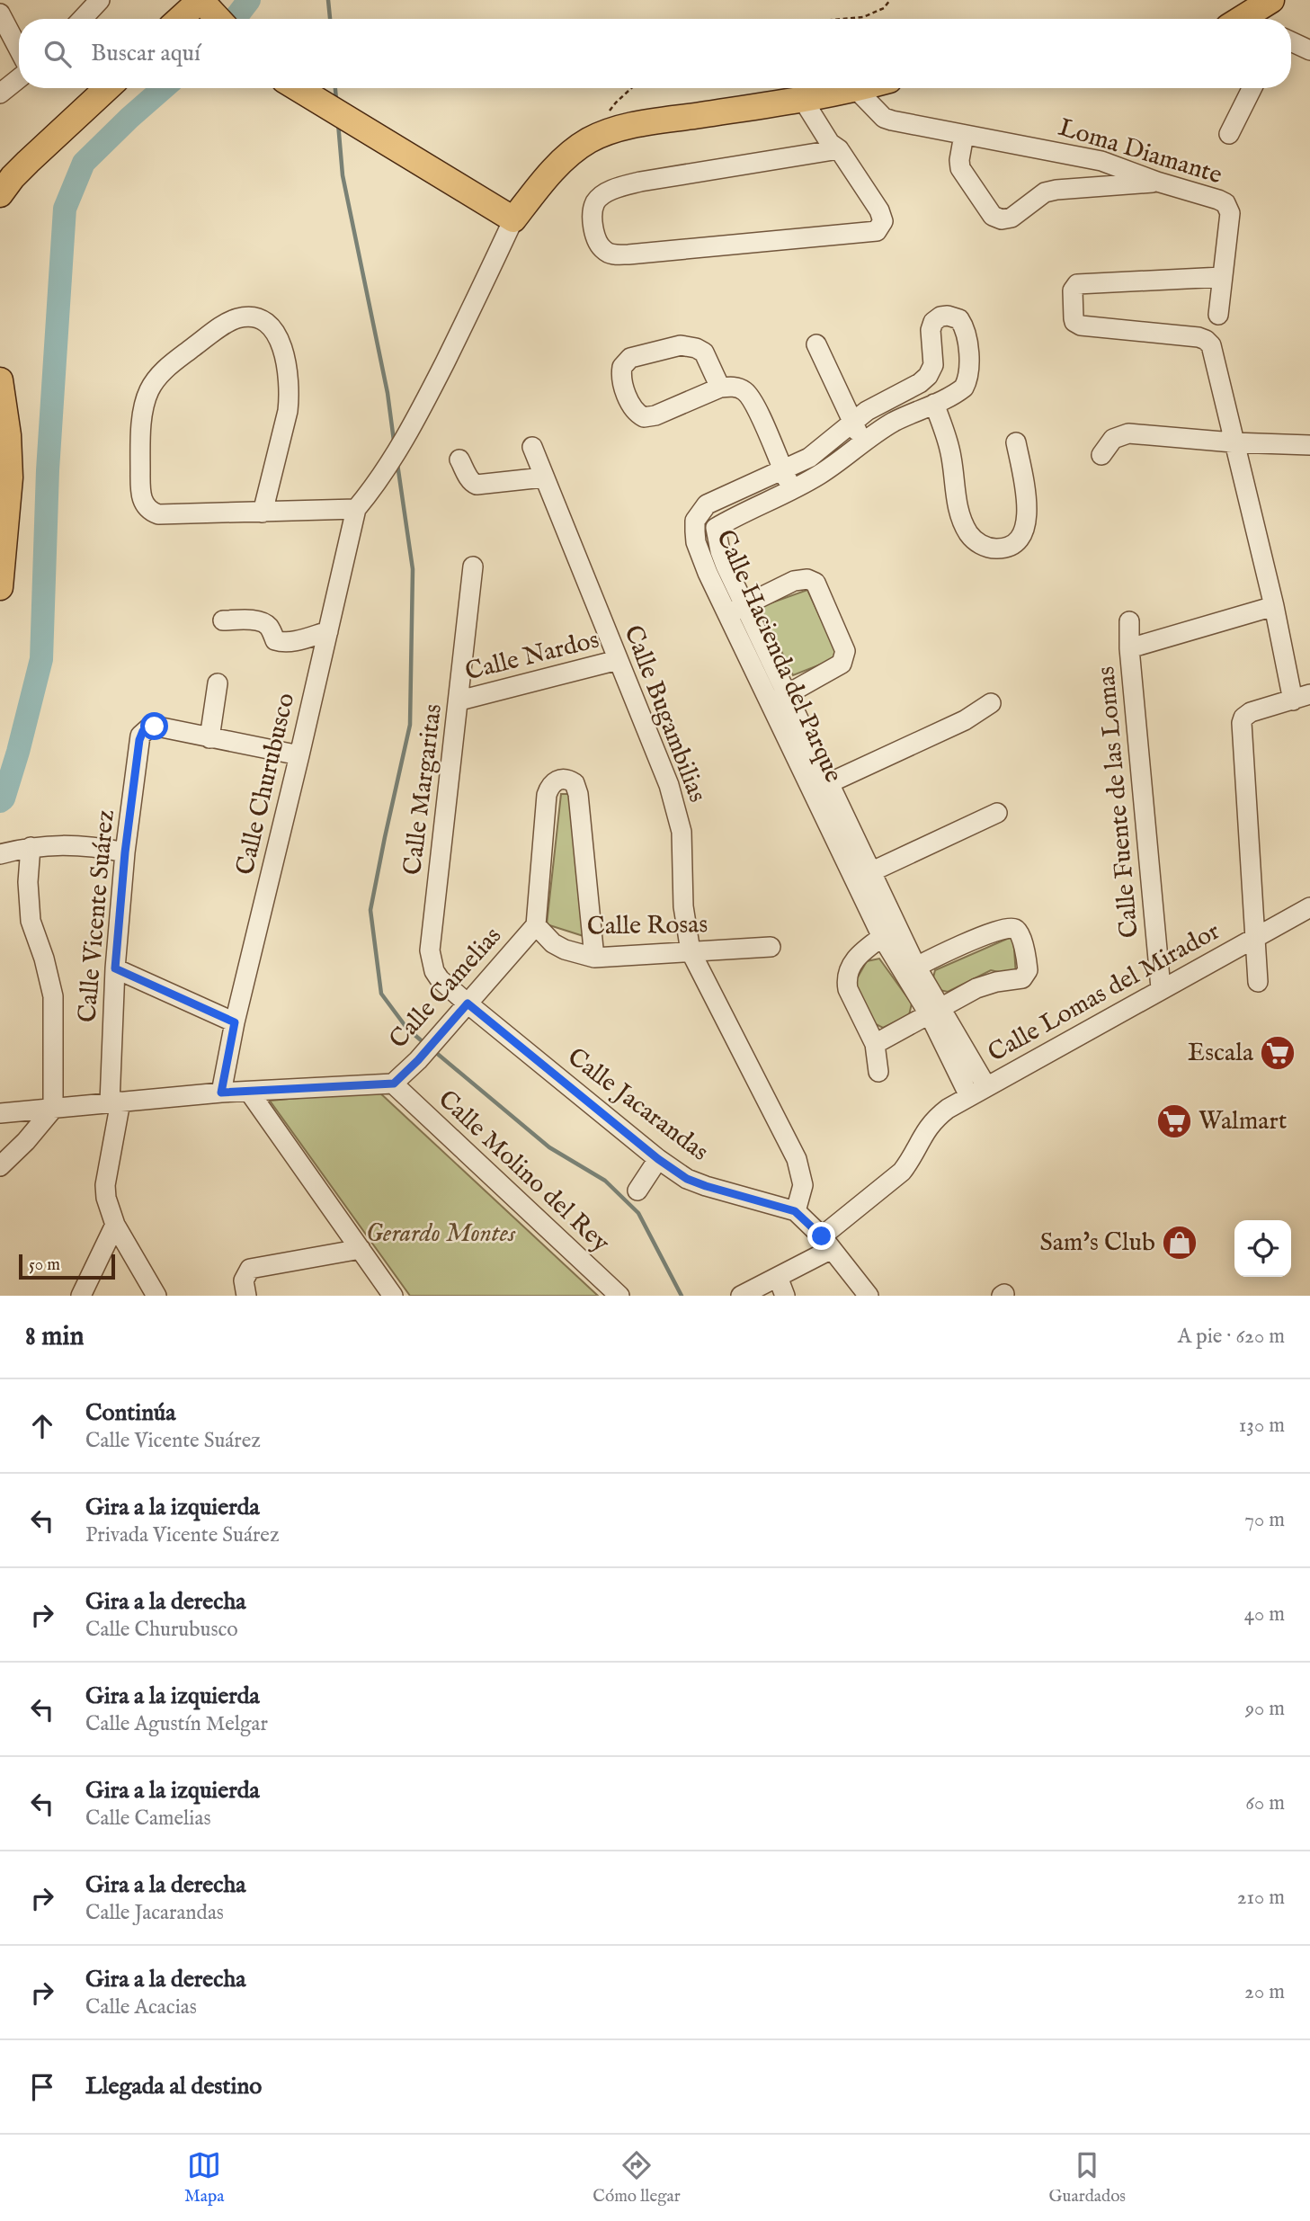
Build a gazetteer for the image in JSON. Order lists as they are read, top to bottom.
{
  "streets": {
    "street": [
      "Loma Diamante",
      "Calle Nardos",
      "Calle Hacienda del Parque",
      "Calle Bugambilias",
      "Calle Churubusco",
      "Calle Margaritas",
      "Calle Fuente de las Lomas",
      "Calle Vicente Suárez",
      "Calle Rosas",
      "Calle Camelias",
      "Calle Lomas del Mirador",
      "Calle Jacarandas",
      "Calle Molino del Rey"
    ]
  },
  "crossings": [
    ["Calle Nardos", "Calle Bugambilias"],
    ["Calle Nardos", "Calle Margaritas"],
    ["Calle Hacienda del Parque", "Calle Lomas del Mirador"],
    ["Calle Bugambilias", "Calle Rosas"],
    ["Calle Bugambilias", "Calle Jacarandas"],
    ["Calle Margaritas", "Calle Camelias"],
    ["Calle Margaritas", "Calle Jacarandas"],
    ["Calle Fuente de las Lomas", "Calle Lomas del Mirador"],
    ["Calle Rosas", "Calle Camelias"],
    ["Calle Camelias", "Calle Jacarandas"],
    ["Calle Camelias", "Calle Molino del Rey"]
  ],
  "parks": ["Gerardo Montes"],
  "places": {
    "supermarket": ["Escala", "Walmart"],
    "shop": ["Sam's Club"]
  },
  "scale_bar": "50 m",
  "page": {
    "search": "Buscar aquí",
    "scale": "50 m",
    "heading": ["8 min", "A pie · 620 m"],
    "list": [
      ["Continúa", "Calle Vicente Suárez", "130 m"],
      ["Gira a la izquierda", "Privada Vicente Suárez", "70 m"],
      ["Gira a la derecha", "Calle Churubusco", "40 m"],
      ["Gira a la izquierda", "Calle Agustín Melgar", "90 m"],
      ["Gira a la izquierda", "Calle Camelias", "60 m"],
      ["Gira a la derecha", "Calle Jacarandas", "210 m"],
      ["Gira a la derecha", "Calle Acacias", "20 m"],
      "Llegada al destino"
    ],
    "nav": ["Mapa", "Cómo llegar", "Guardados"]
  }
}
